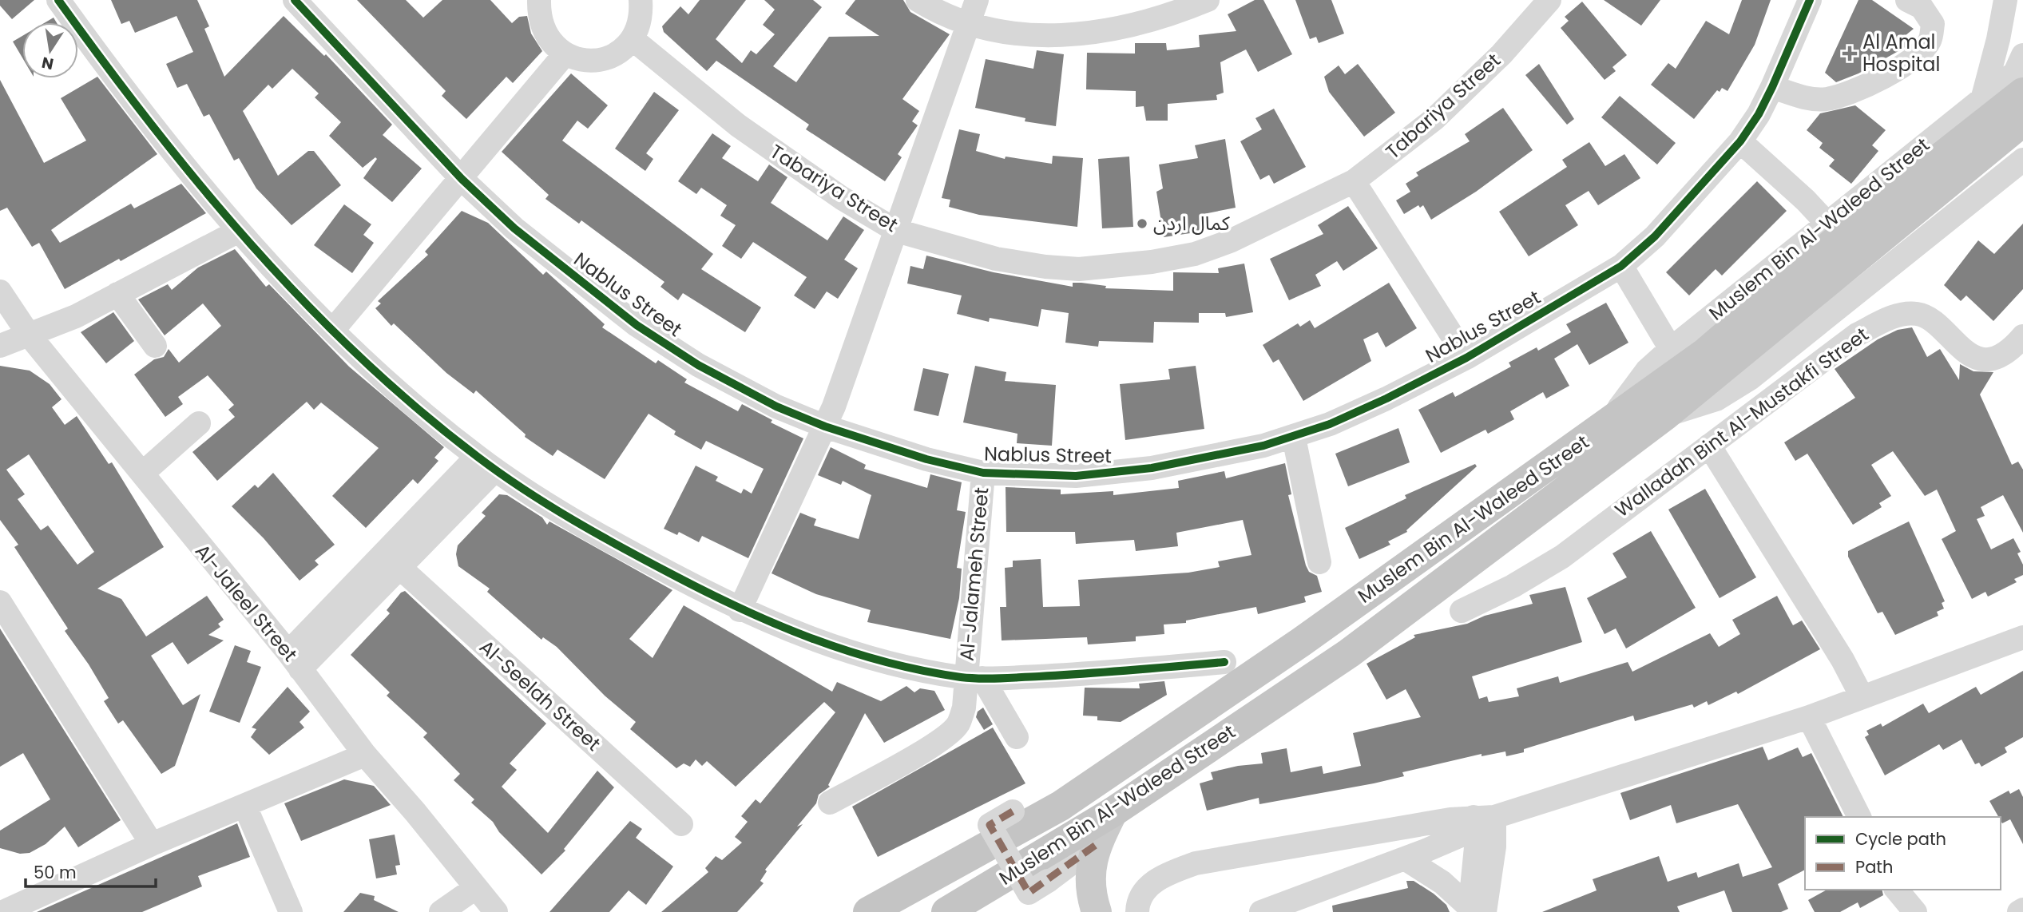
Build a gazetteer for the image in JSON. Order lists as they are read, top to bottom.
{
  "streets": {
    "highway": ["Muslem Bin Al-Waleed Street"],
    "street": [
      "Tabariya Street",
      "Nablus Street",
      "Walladah Bint Al-Mustakfi Street",
      "Al-Jalameh Street",
      "Al-Jaleel Street",
      "Al-Seelah Street"
    ]
  },
  "crossings": [
    ["Nablus Street", "Al-Jalameh Street"]
  ],
  "places": {
    "health": ["Al Amal Hospital"],
    "other": ["كمال اردن"]
  },
  "legend": ["Cycle path", "Path"],
  "scale_bar": "50 m",
  "north": "bottom"
}
